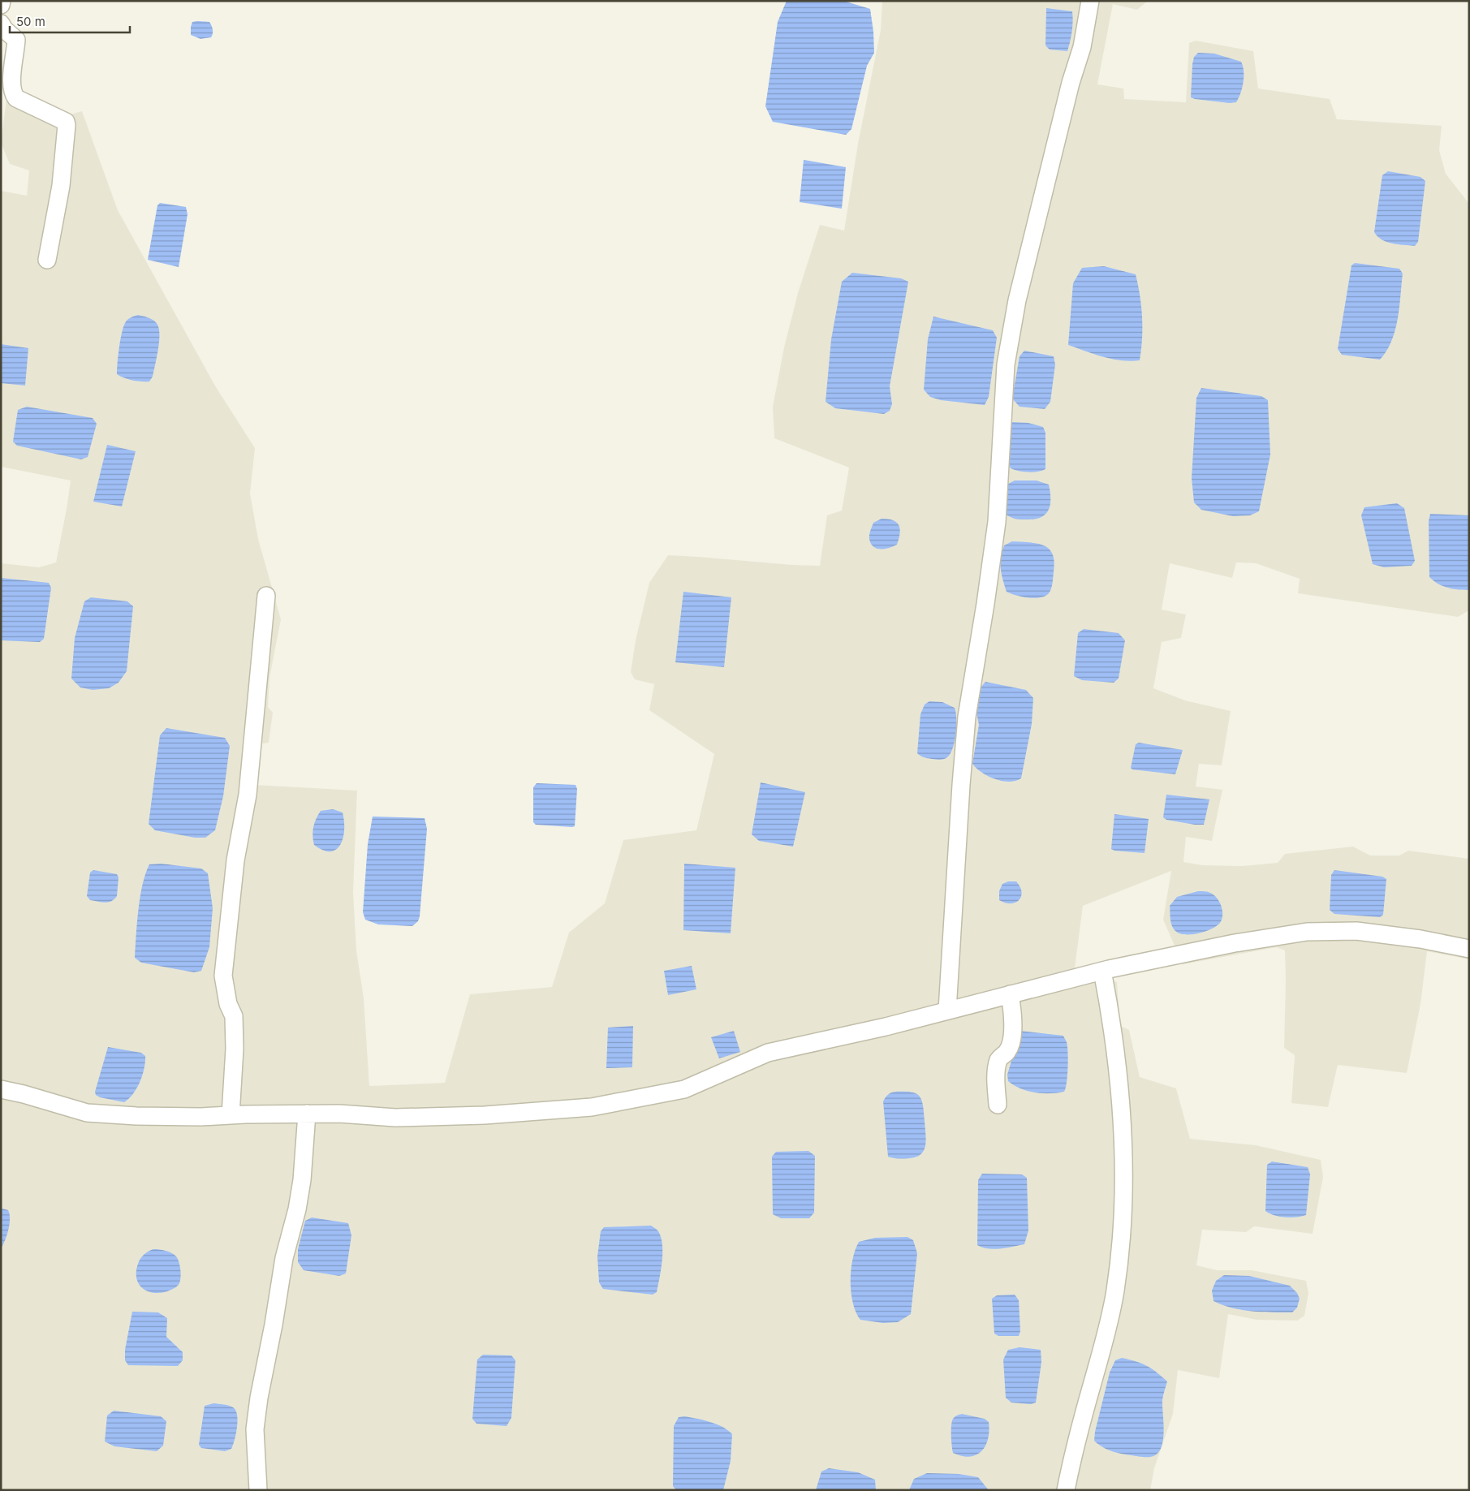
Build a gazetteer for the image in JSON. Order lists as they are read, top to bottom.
{
  "scale_bar": "50 m"
}
